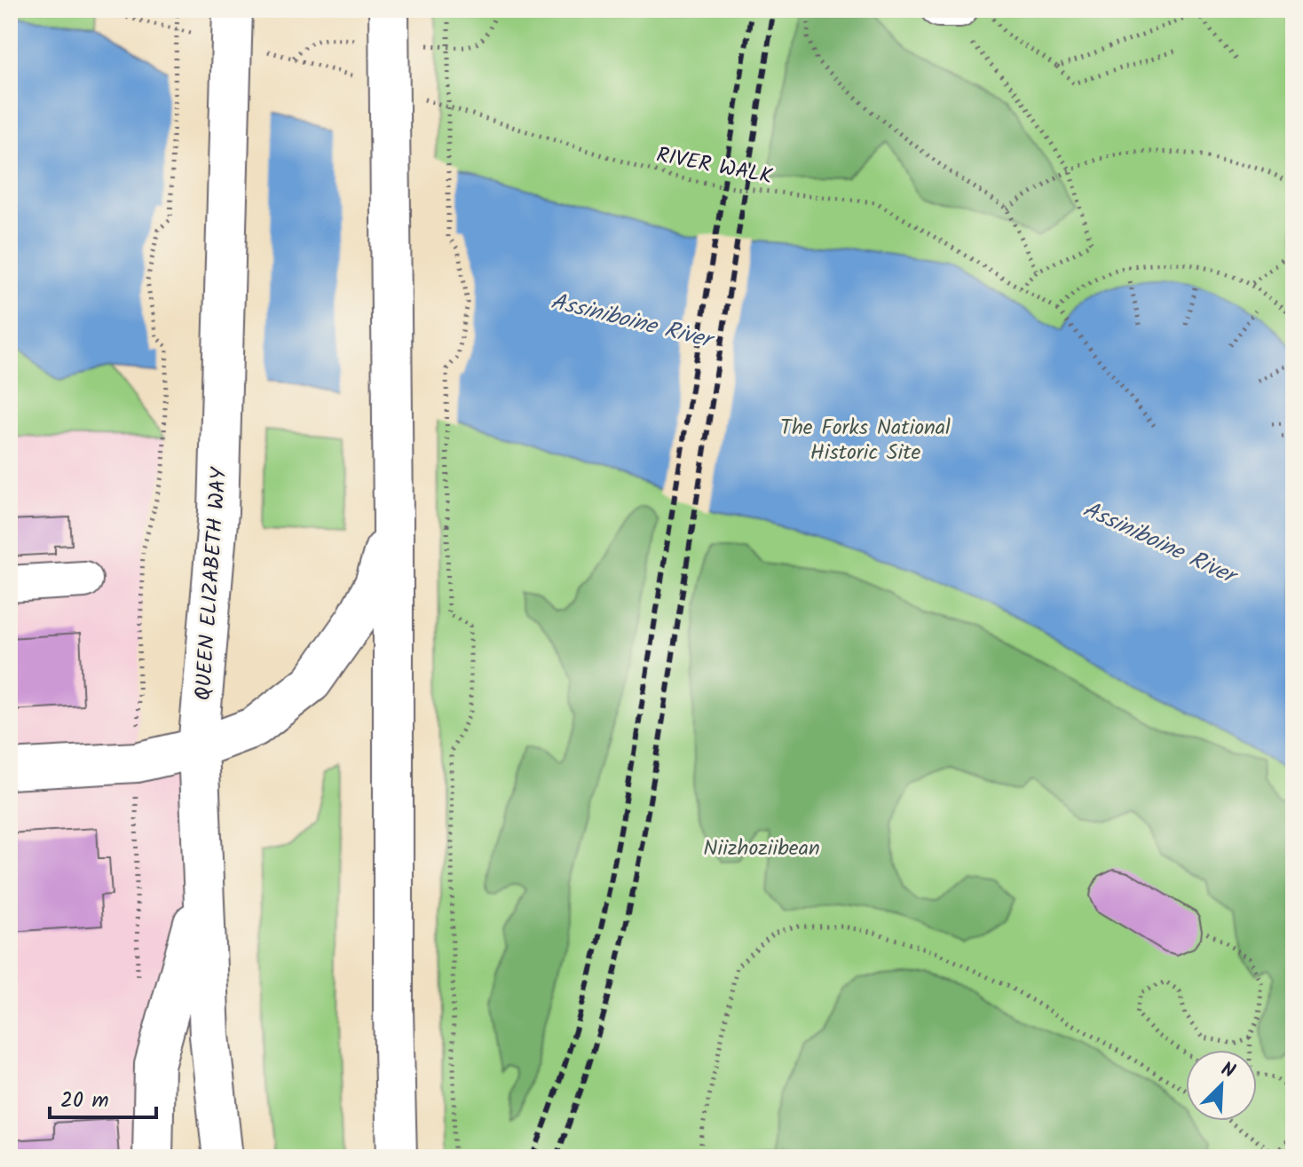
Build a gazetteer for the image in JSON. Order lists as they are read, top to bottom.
{
  "streets": {
    "main road": ["QUEEN ELIZABETH WAY"],
    "path": ["RIVER WALK"]
  },
  "water": ["Assiniboine River"],
  "parks": ["The Forks National Historic Site", "Niizhoziibean"],
  "scale_bar": "20 m",
  "north": "top right"
}
